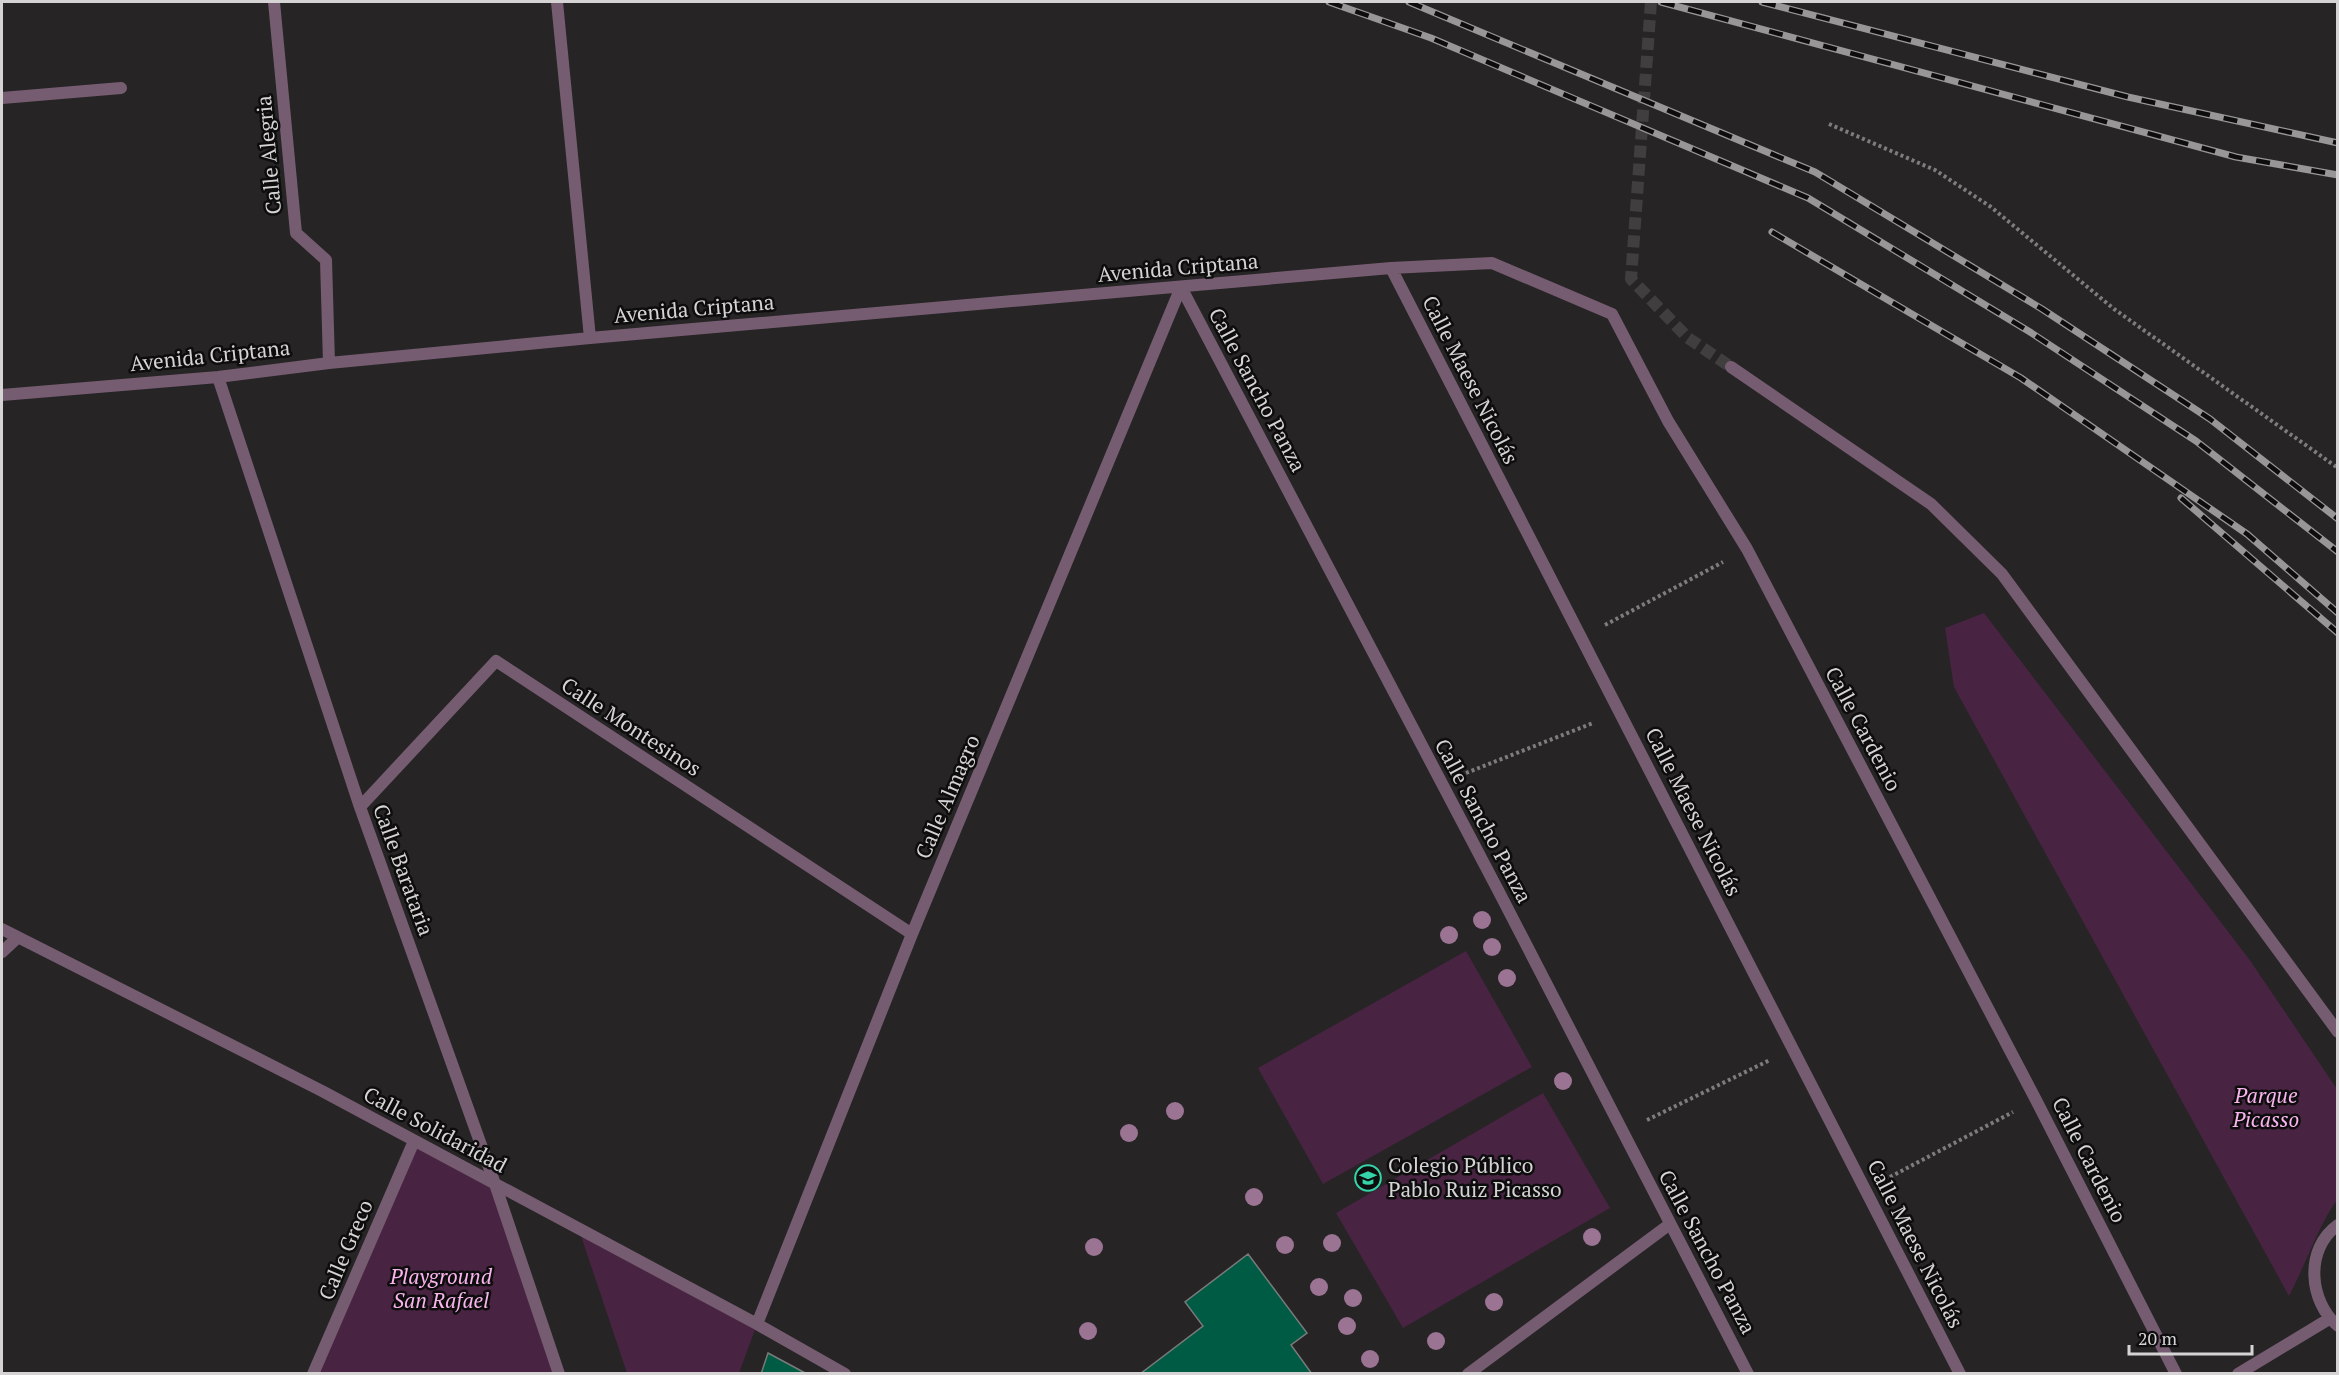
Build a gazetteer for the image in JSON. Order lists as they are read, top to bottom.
{
  "streets": {
    "street": [
      "Calle Alegria",
      "Avenida Criptana",
      "Calle Maese Nicolás",
      "Calle Sancho Panza",
      "Calle Montesinos",
      "Calle Cardenio",
      "Calle Almagro",
      "Calle Barataria",
      "Calle Solidaridad",
      "Calle Greco"
    ]
  },
  "crossings": [
    ["Calle Alegria", "Avenida Criptana"],
    ["Avenida Criptana", "Calle Maese Nicolás"],
    ["Avenida Criptana", "Calle Sancho Panza"],
    ["Avenida Criptana", "Calle Cardenio"],
    ["Avenida Criptana", "Calle Almagro"],
    ["Avenida Criptana", "Calle Barataria"],
    ["Calle Maese Nicolás", "Calle Cardenio"],
    ["Calle Sancho Panza", "Calle Almagro"],
    ["Calle Montesinos", "Calle Almagro"],
    ["Calle Montesinos", "Calle Barataria"],
    ["Calle Almagro", "Calle Solidaridad"],
    ["Calle Barataria", "Calle Solidaridad"],
    ["Calle Solidaridad", "Calle Greco"]
  ],
  "parks": ["Parque Picasso", "Playground San Rafael"],
  "places": {
    "school or university": ["Colegio Público Pablo Ruiz Picasso"]
  },
  "scale_bar": "20 m"
}
